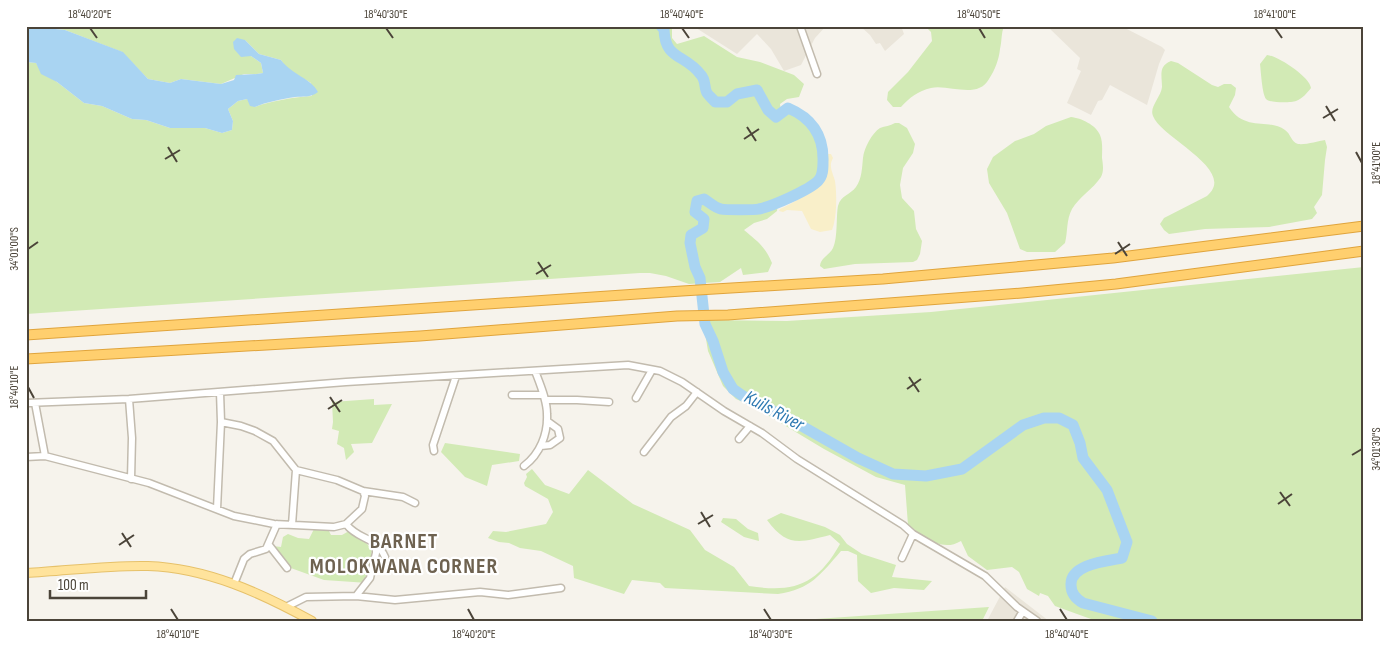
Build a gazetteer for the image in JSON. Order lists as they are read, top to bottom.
{
  "districts": ["BARNET MOLOKWANA CORNER"],
  "water": ["Kuils River"],
  "scale_bar": "100 m",
  "coordinates": [
    "18°40'20\"E",
    "18°40'30\"E",
    "18°40'40\"E",
    "18°40'50\"E",
    "18°41'00\"E",
    "34°01'00\"S",
    "18°40'10\"E",
    "34°01'30\"S"
  ]
}
